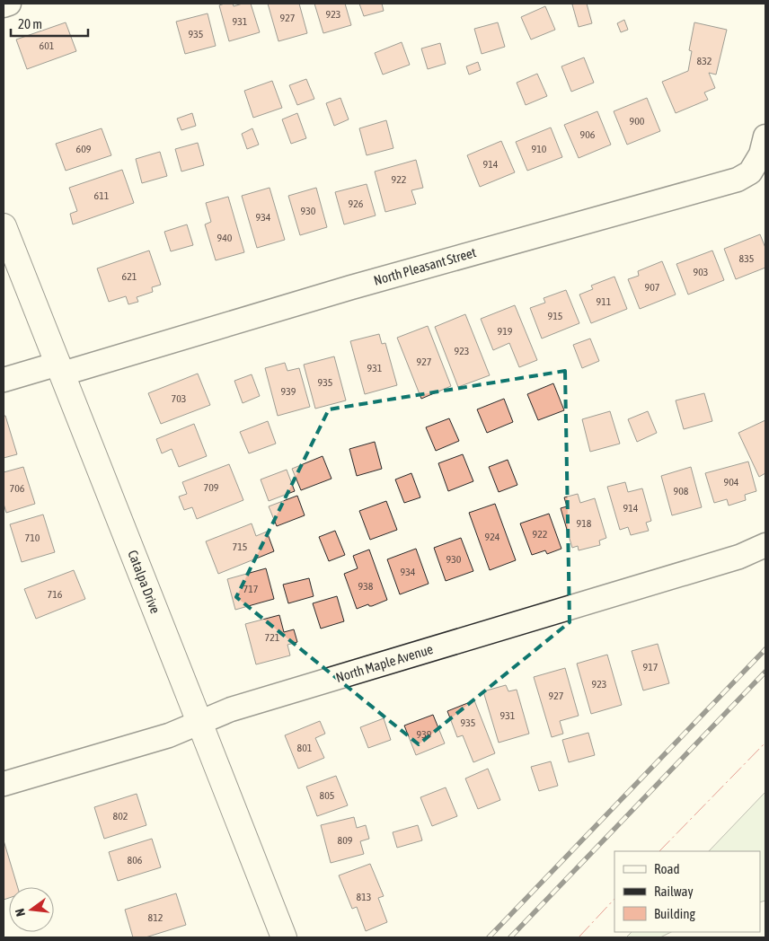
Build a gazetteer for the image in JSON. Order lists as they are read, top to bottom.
{
  "streets": {
    "street": ["North Pleasant Street", "Catalpa Drive", "North Maple Avenue"]
  },
  "crossings": [
    ["North Pleasant Street", "Catalpa Drive"],
    ["Catalpa Drive", "North Maple Avenue"]
  ],
  "house_numbers": [
    "923",
    "927",
    "931",
    "935",
    "601",
    "832",
    "900",
    "906",
    "609",
    "910",
    "914",
    "922",
    "611",
    "926",
    "930",
    "934",
    "940",
    "835",
    "903",
    "621",
    "907",
    "911",
    "915",
    "919",
    "923",
    "927",
    "931",
    "935",
    "939",
    "703",
    "904",
    "709",
    "706",
    "908",
    "914",
    "918",
    "922",
    "924",
    "710",
    "715",
    "930",
    "934",
    "938",
    "717",
    "716",
    "721",
    "917",
    "923",
    "927",
    "931",
    "935",
    "939",
    "801",
    "805",
    "802",
    "809",
    "806",
    "813",
    "812"
  ],
  "legend": ["Road", "Railway", "Building"],
  "scale_bar": "20 m",
  "north": "left"
}
